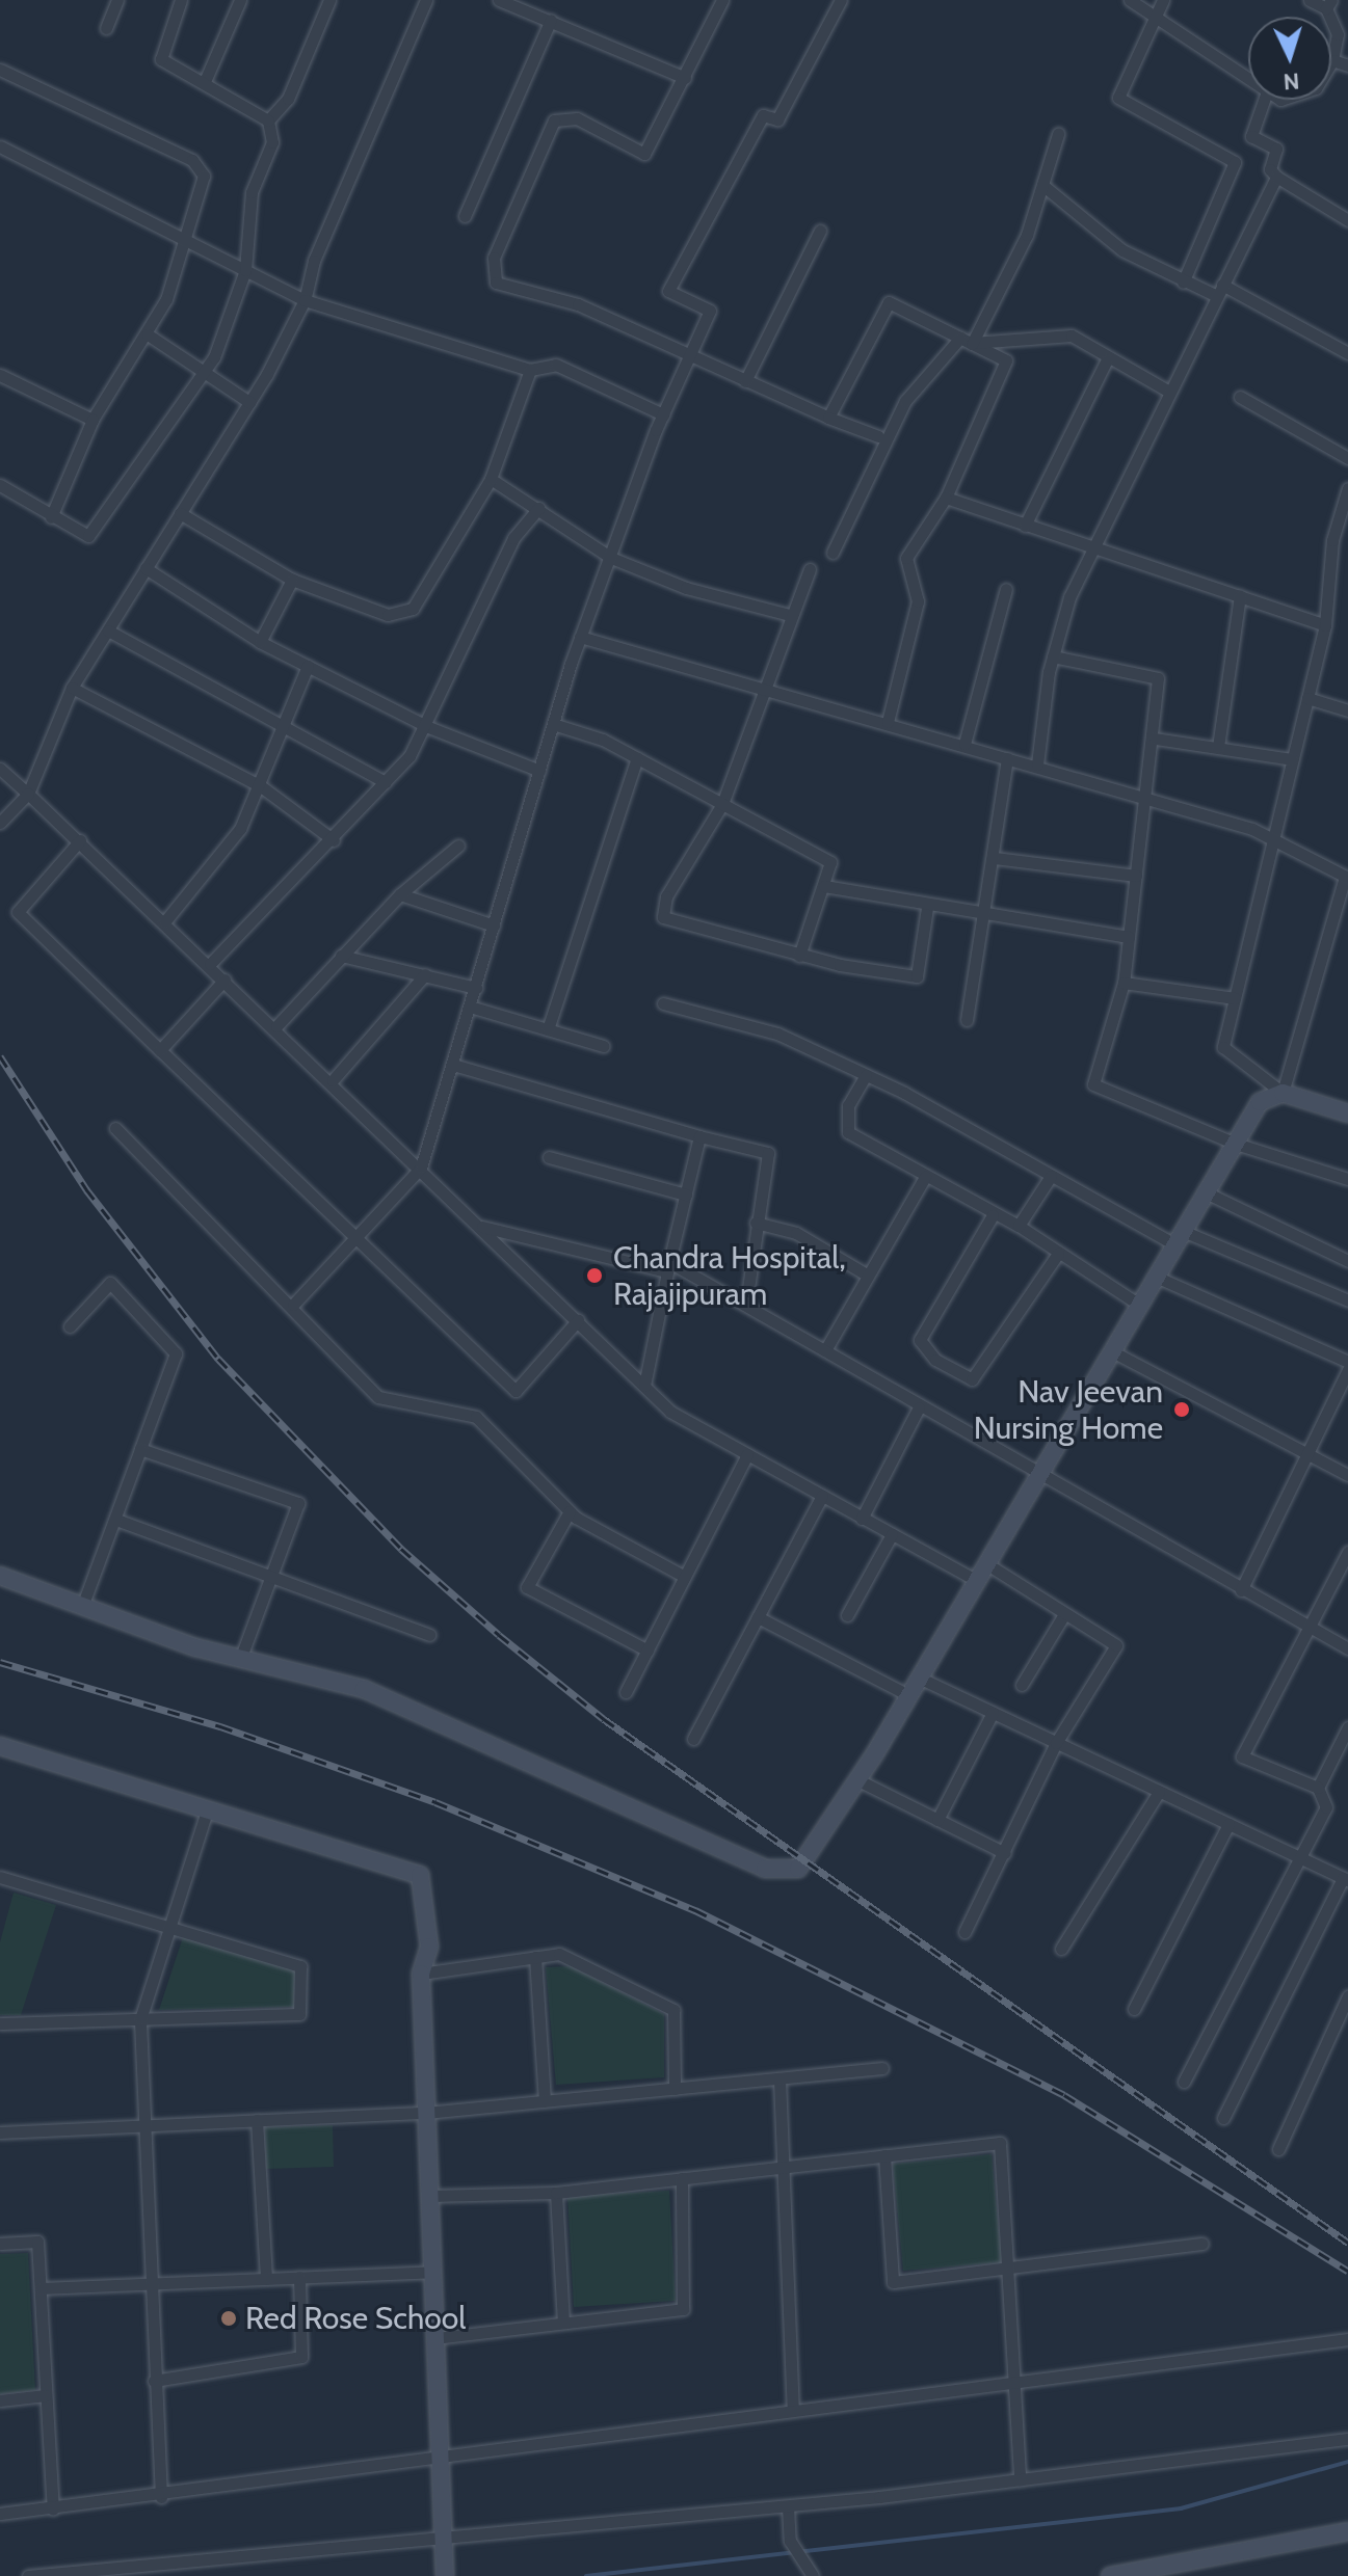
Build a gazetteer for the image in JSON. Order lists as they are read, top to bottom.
{
  "places": ["Chandra Hospital, Rajajipuram", "Nav Jeevan Nursing Home", "Red Rose School"],
  "north": "bottom"
}
